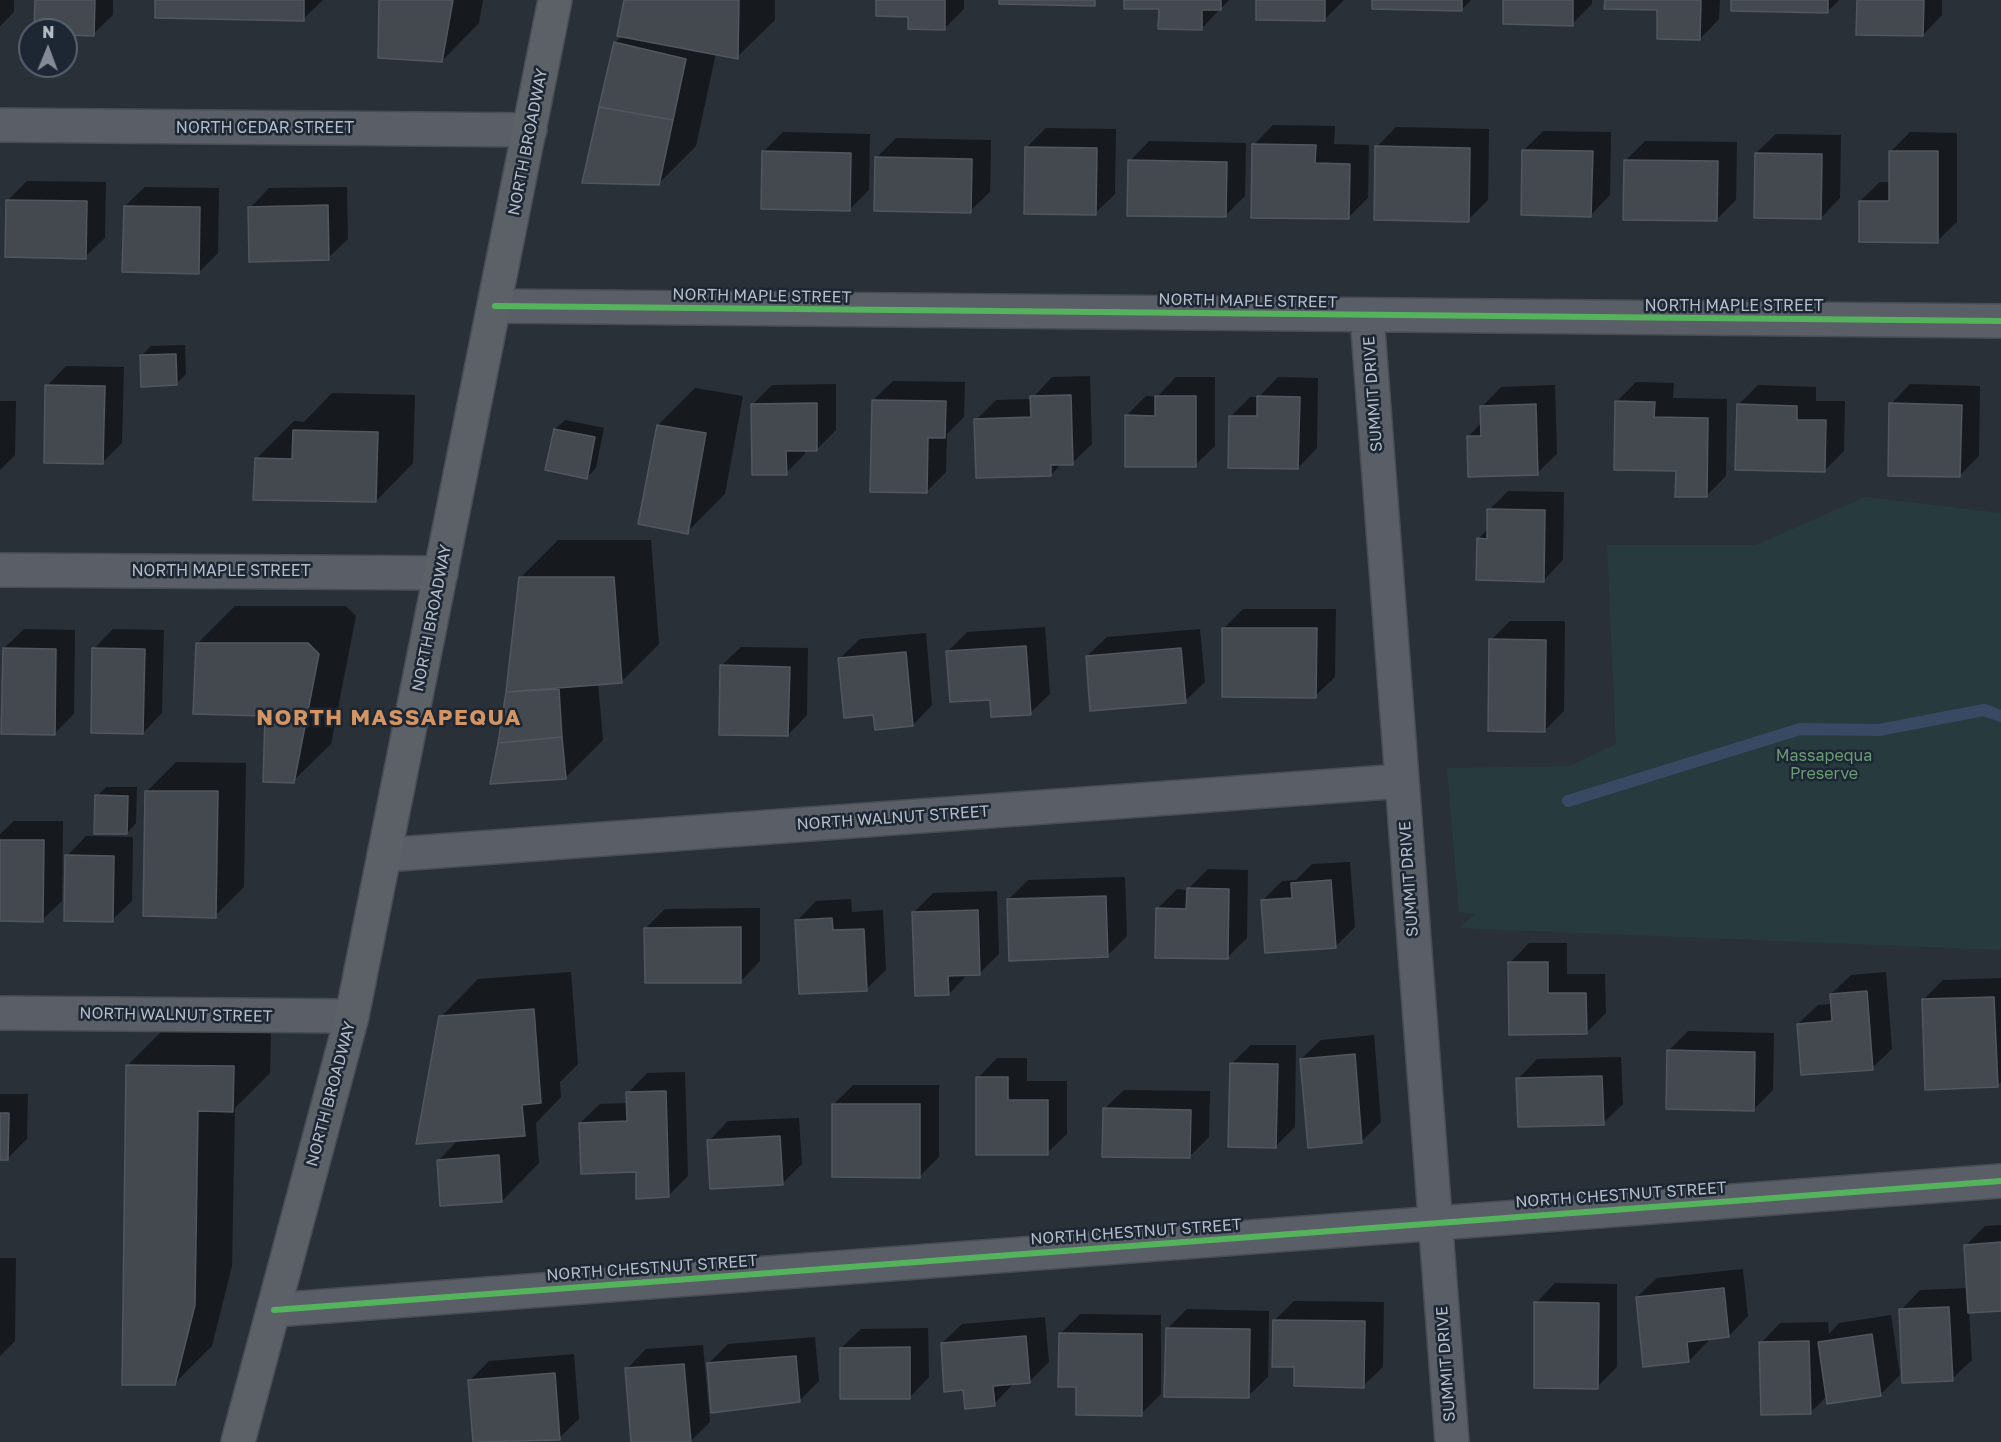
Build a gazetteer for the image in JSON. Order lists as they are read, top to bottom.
{
  "streets": {
    "main road": ["NORTH BROADWAY"],
    "street": [
      "NORTH CEDAR STREET",
      "NORTH MAPLE STREET",
      "SUMMIT DRIVE",
      "NORTH WALNUT STREET",
      "NORTH CHESTNUT STREET"
    ]
  },
  "crossings": [
    ["NORTH CEDAR STREET", "NORTH BROADWAY"],
    ["NORTH BROADWAY", "NORTH MAPLE STREET"],
    ["NORTH BROADWAY", "NORTH WALNUT STREET"],
    ["NORTH BROADWAY", "NORTH CHESTNUT STREET"],
    ["NORTH MAPLE STREET", "SUMMIT DRIVE"],
    ["SUMMIT DRIVE", "NORTH WALNUT STREET"],
    ["SUMMIT DRIVE", "NORTH CHESTNUT STREET"]
  ],
  "districts": ["NORTH MASSAPEQUA"],
  "parks": ["Massapequa Preserve"],
  "north": "top"
}
